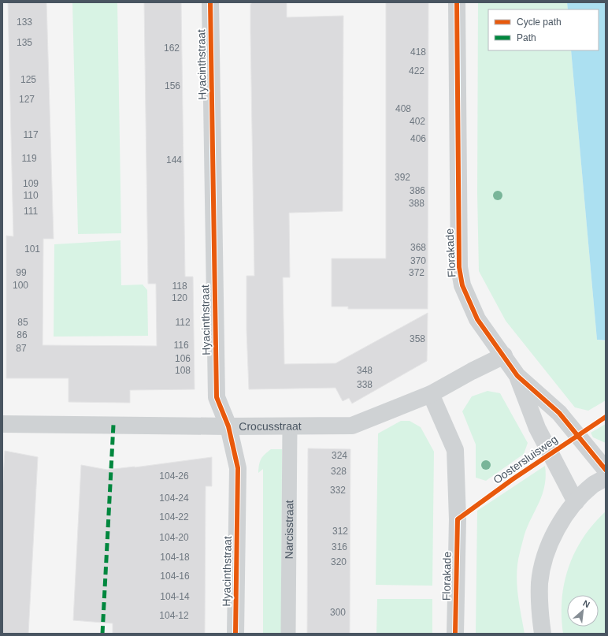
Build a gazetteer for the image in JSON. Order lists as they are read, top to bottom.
{
  "streets": {
    "street": ["Hyacinthstraat", "Florakade", "Crocusstraat"],
    "lane": ["Narcisstraat"],
    "cycle path": ["Oostersluisweg"]
  },
  "crossings": [
    ["Hyacinthstraat", "Crocusstraat"],
    ["Florakade", "Crocusstraat"],
    ["Crocusstraat", "Narcisstraat"]
  ],
  "house_numbers": [
    "133",
    "135",
    "162",
    "418",
    "422",
    "125",
    "156",
    "127",
    "408",
    "402",
    "117",
    "406",
    "119",
    "144",
    "392",
    "109",
    "386",
    "110",
    "388",
    "111",
    "368",
    "101",
    "370",
    "99",
    "372",
    "100",
    "118",
    "120",
    "85",
    "112",
    "86",
    "358",
    "116",
    "87",
    "106",
    "108",
    "348",
    "338",
    "324",
    "328",
    "104-26",
    "332",
    "104-24",
    "104-22",
    "312",
    "104-20",
    "316",
    "104-18",
    "320",
    "104-16",
    "104-14",
    "300",
    "104-12"
  ],
  "legend": ["Cycle path", "Path"],
  "north": "top right"
}
